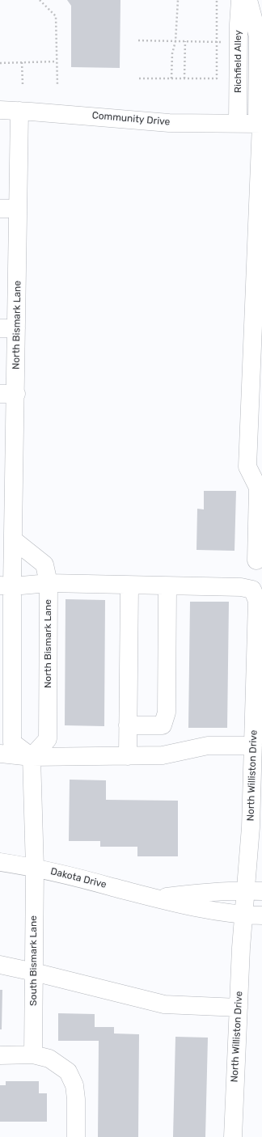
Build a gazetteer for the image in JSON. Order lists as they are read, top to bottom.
{
  "streets": {
    "street": [
      "Richfield Alley",
      "Community Drive",
      "North Bismark Lane",
      "North Williston Drive",
      "Dakota Drive",
      "South Bismark Lane"
    ]
  },
  "crossings": [
    ["Richfield Alley", "Community Drive"],
    ["Community Drive", "North Bismark Lane"],
    ["North Bismark Lane", "North Williston Drive"],
    ["North Williston Drive", "Dakota Drive"],
    ["Dakota Drive", "South Bismark Lane"]
  ]
}
